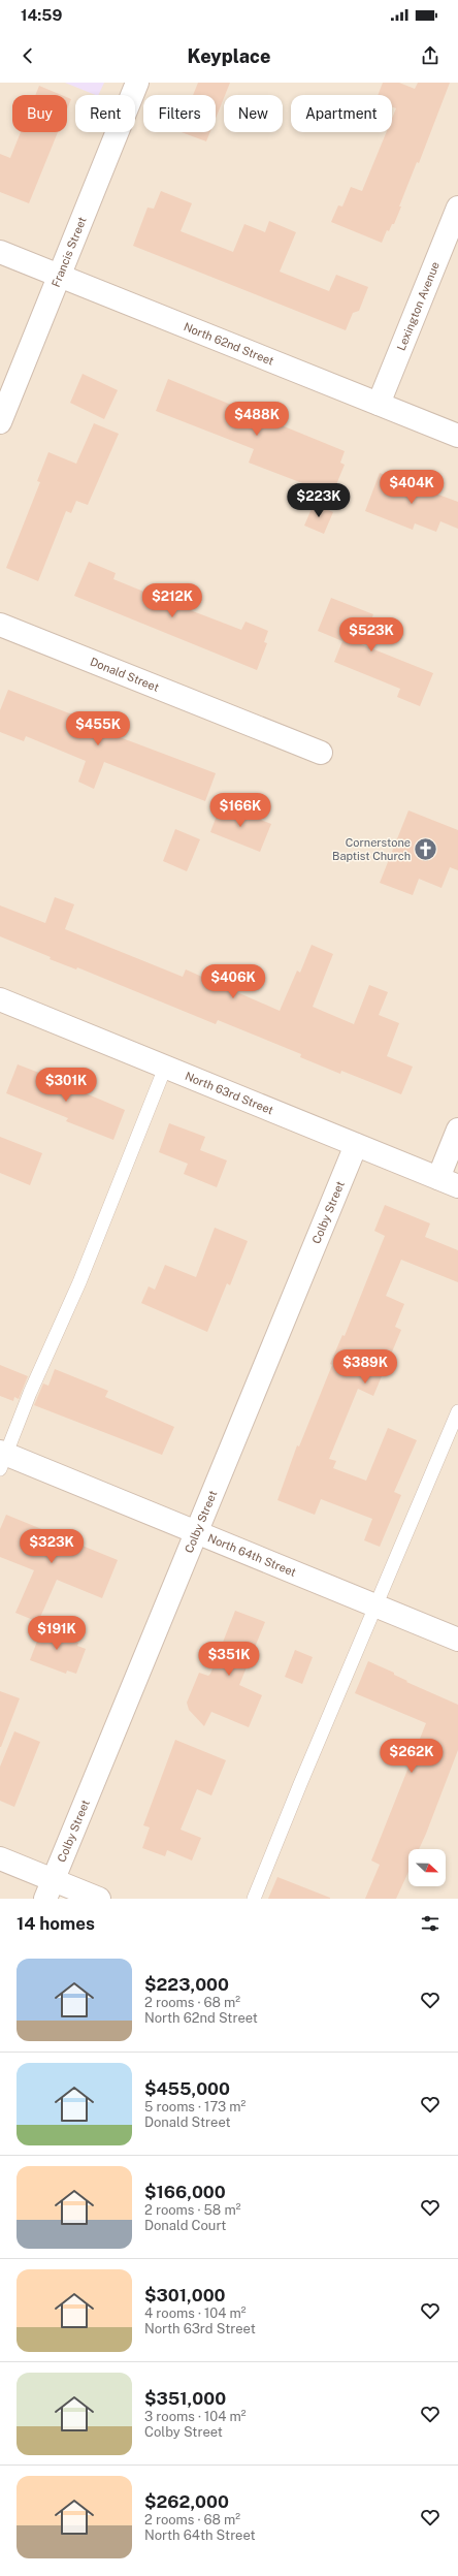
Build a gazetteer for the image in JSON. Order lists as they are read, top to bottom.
{
  "streets": {
    "street": [
      "Francis Street",
      "Lexington Avenue",
      "North 62nd Street",
      "Donald Street",
      "North 63rd Street",
      "Colby Street",
      "North 64th Street"
    ]
  },
  "crossings": [
    ["Francis Street", "North 62nd Street"],
    ["Lexington Avenue", "North 62nd Street"],
    ["North 63rd Street", "Colby Street"],
    ["Colby Street", "North 64th Street"]
  ],
  "places": {
    "church": ["Cornerstone Baptist Church"]
  },
  "north": "right",
  "page": {
    "status": "14:59",
    "header": "Keyplace",
    "chip": [
      "Buy",
      "Rent",
      "Filters",
      "New",
      "Apartment"
    ],
    "price": [
      "$488K",
      "$404K",
      "$223K",
      "$212K",
      "$523K",
      "$455K",
      "$166K",
      "$406K",
      "$301K",
      "$389K",
      "$323K",
      "$191K",
      "$351K",
      "$262K"
    ],
    "heading": "14 homes",
    "list": [
      {
        "name": "$223,000",
        "note": "2 rooms · 68 m² · North 62nd Street"
      },
      {
        "name": "$455,000",
        "note": "5 rooms · 173 m² · Donald Street"
      },
      {
        "name": "$166,000",
        "note": "2 rooms · 58 m² · Donald Court"
      },
      {
        "name": "$301,000",
        "note": "4 rooms · 104 m² · North 63rd Street"
      },
      {
        "name": "$351,000",
        "note": "3 rooms · 104 m² · Colby Street"
      },
      {
        "name": "$262,000",
        "note": "2 rooms · 68 m² · North 64th Street"
      }
    ]
  }
}
